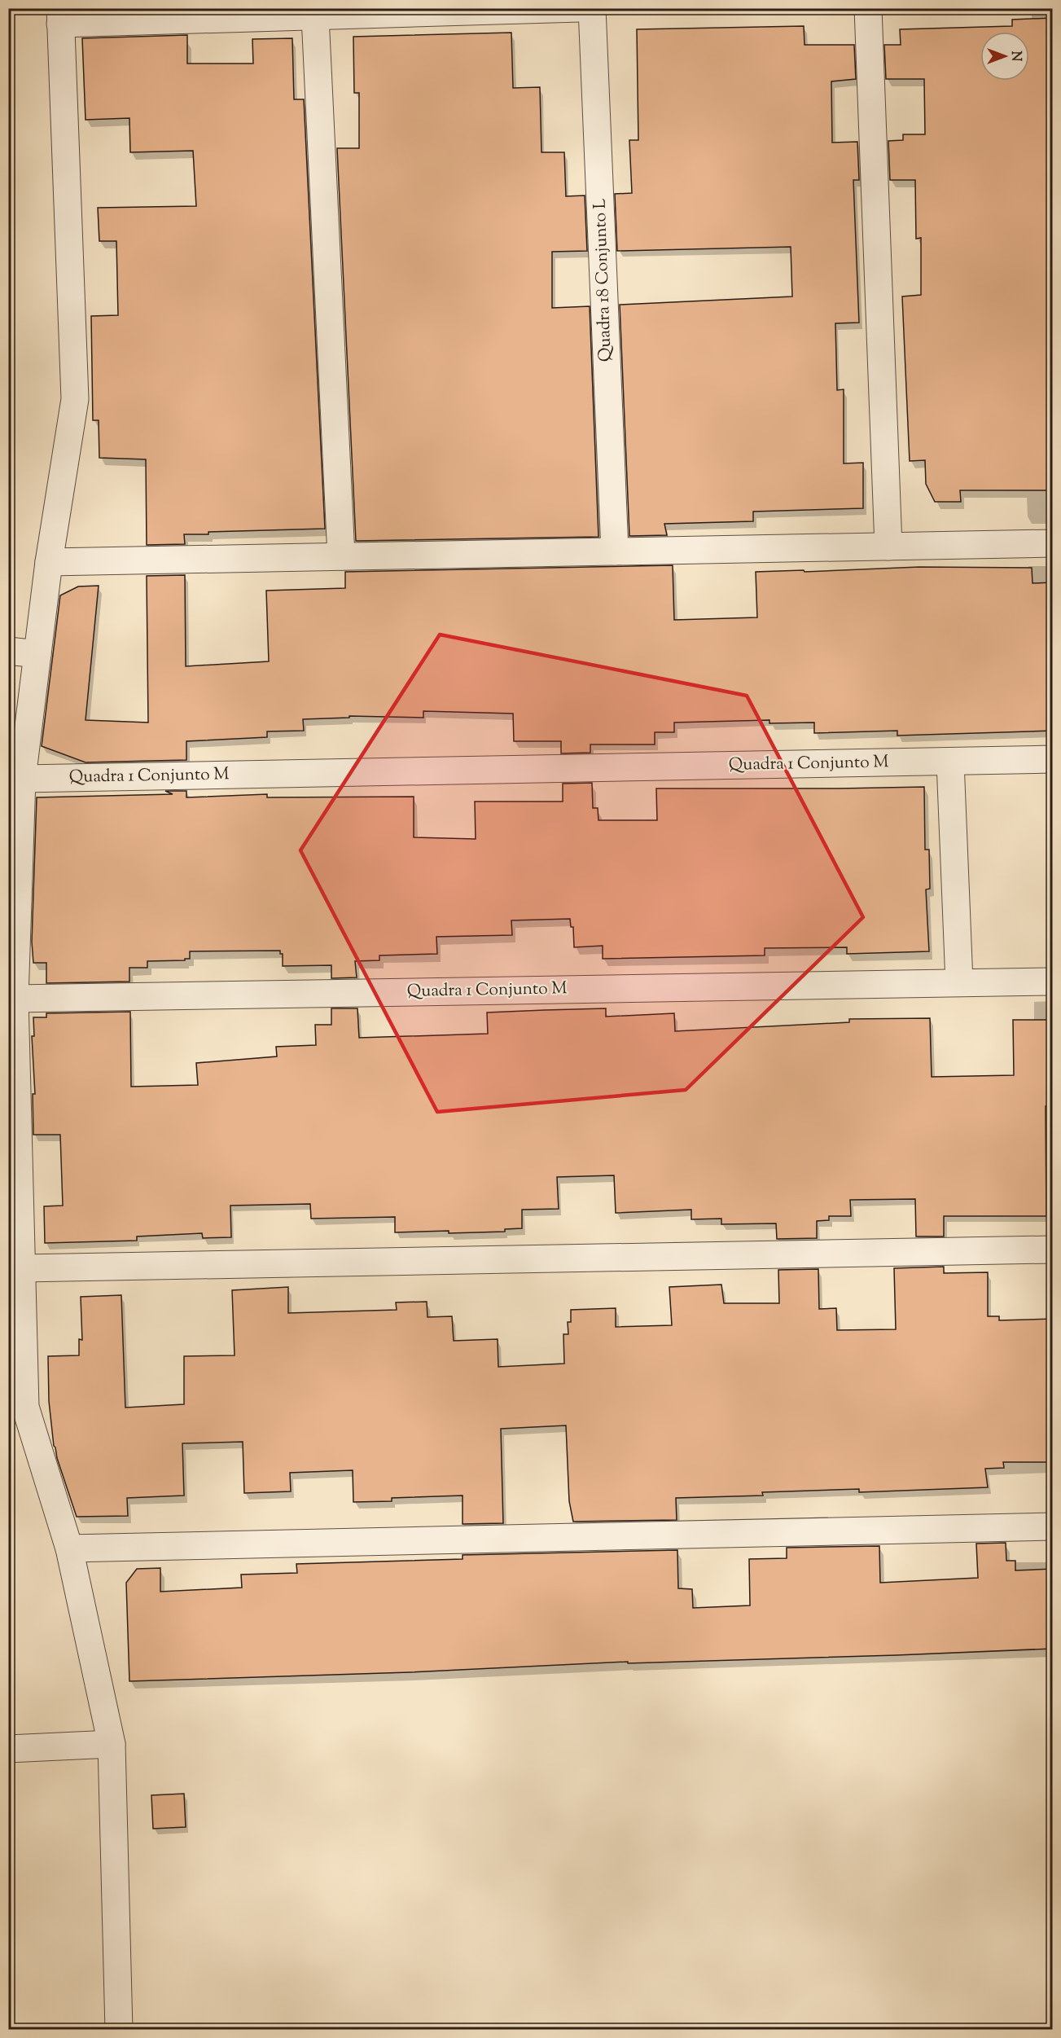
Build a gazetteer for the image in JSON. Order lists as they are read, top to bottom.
{
  "streets": {
    "street": ["Quadra 18 Conjunto L", "Quadra 1 Conjunto M"]
  },
  "north": "right"
}
